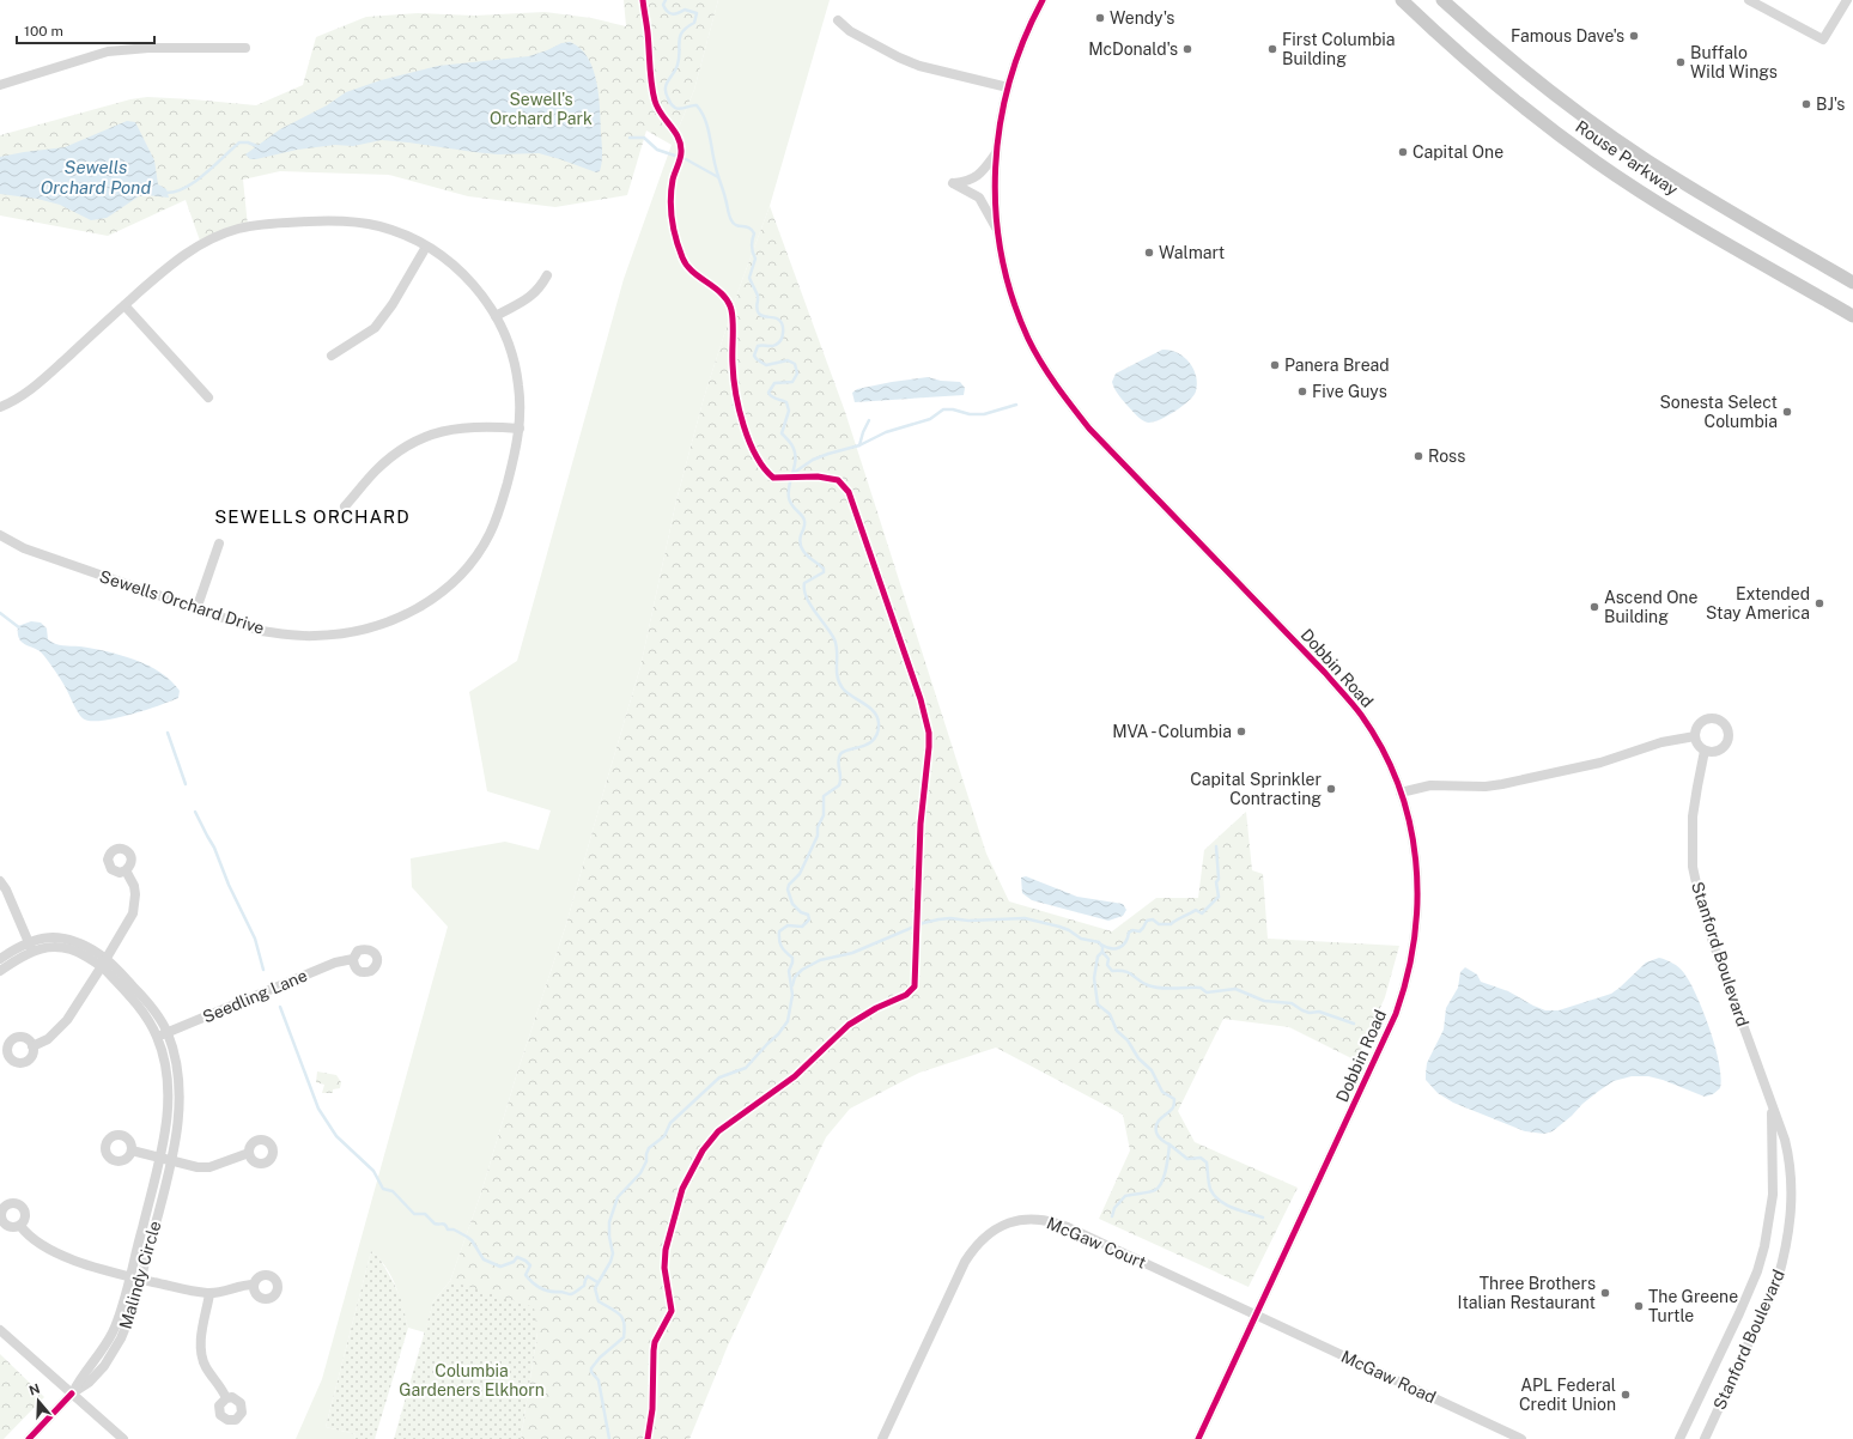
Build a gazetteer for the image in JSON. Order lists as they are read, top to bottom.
{
  "streets": {
    "main road": ["Rouse Parkway"],
    "street": [
      "Sewells Orchard Drive",
      "Dobbin Road",
      "Stanford Boulevard",
      "Seedling Lane",
      "McGaw Court",
      "Malindy Circle",
      "McGaw Road"
    ]
  },
  "crossings": [
    ["Dobbin Road", "McGaw Court"],
    ["Dobbin Road", "McGaw Road"],
    ["Seedling Lane", "Malindy Circle"],
    ["McGaw Court", "McGaw Road"]
  ],
  "districts": ["SEWELLS ORCHARD"],
  "water": ["Sewells Orchard Pond"],
  "parks": ["Sewell's Orchard Park", "Columbia Gardeners Elkhorn"],
  "places": [
    "Wendy's",
    "Famous Dave's",
    "McDonald's",
    "First Columbia Building",
    "Buffalo Wild Wings",
    "BJ's",
    "Capital One",
    "Walmart",
    "Panera Bread",
    "Five Guys",
    "Sonesta Select Columbia",
    "Ross",
    "Extended Stay America",
    "Ascend One Building",
    "MVA - Columbia",
    "Capital Sprinkler Contracting",
    "Three Brothers Italian Restaurant",
    "The Greene Turtle",
    "APL Federal Credit Union"
  ],
  "scale_bar": "100 m",
  "north": "top"
}
